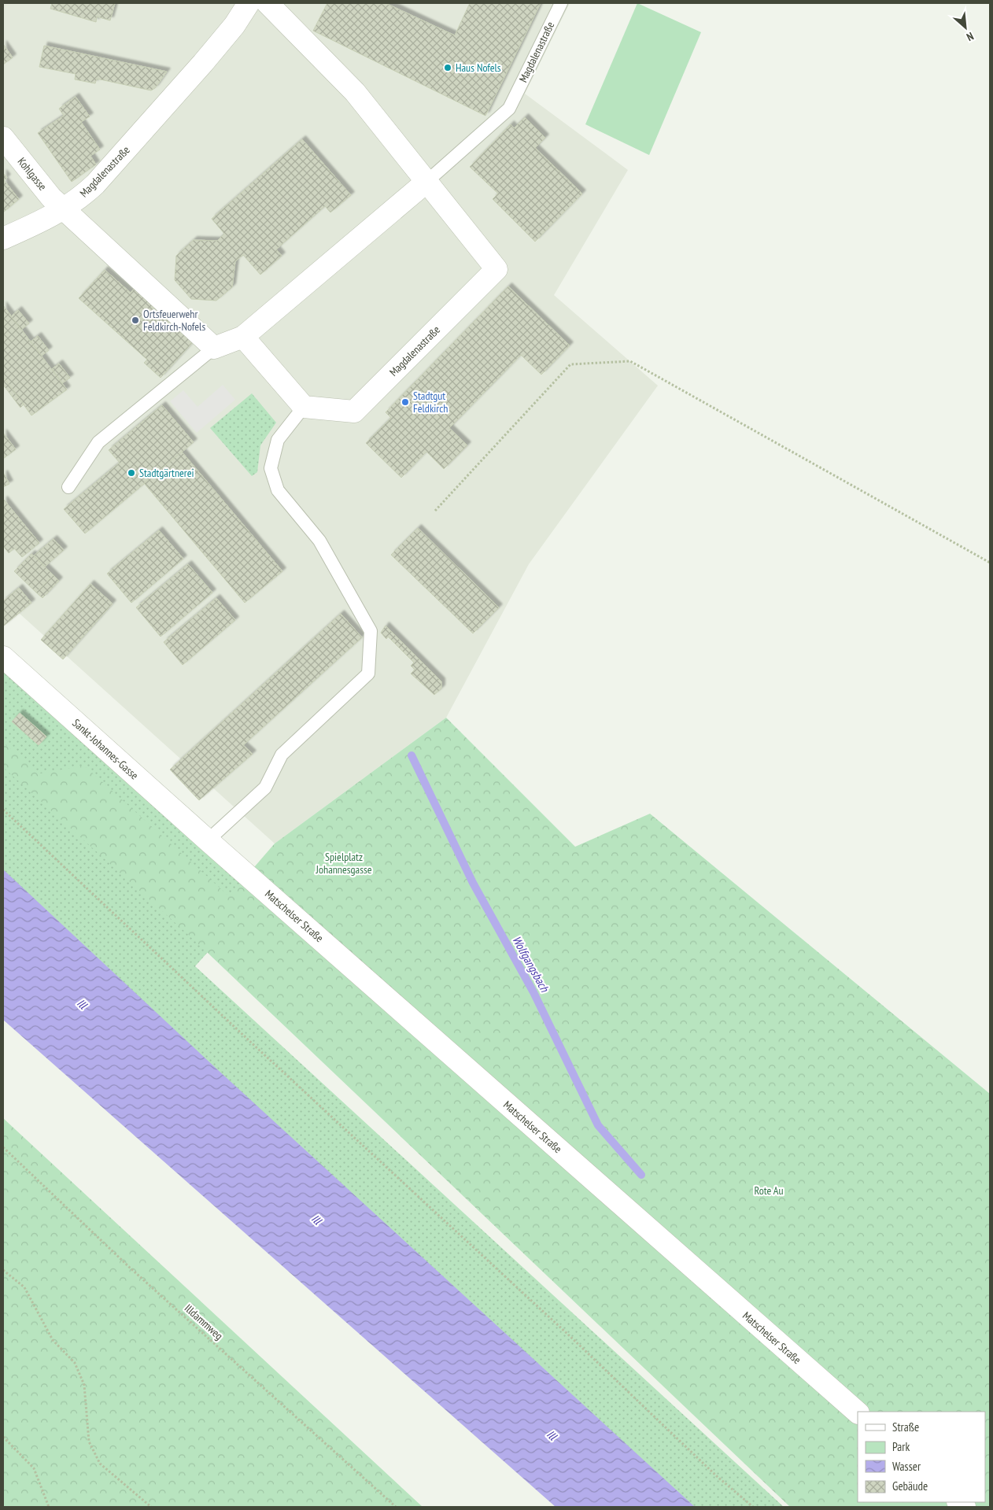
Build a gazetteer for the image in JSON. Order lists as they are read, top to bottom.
{
  "streets": {
    "street": [
      "Magdalenastraße",
      "Kohlgasse",
      "Sankt-Johannes-Gasse",
      "Matschelser Straße"
    ],
    "path": ["Illdammweg"]
  },
  "crossings": [
    ["Magdalenastraße", "Kohlgasse"],
    ["Sankt-Johannes-Gasse", "Matschelser Straße"]
  ],
  "water": ["Wolfgangsbach", "Ill"],
  "parks": ["Spielplatz Johannesgasse", "Rote Au"],
  "places": [
    "Haus Nofels",
    "Ortsfeuerwehr Feldkirch-Nofels",
    "Stadtgut Feldkirch",
    "Stadtgärtnerei"
  ],
  "legend": [
    "Straße",
    "Park",
    "Wasser",
    "Gebäude"
  ],
  "north": "bottom right"
}
